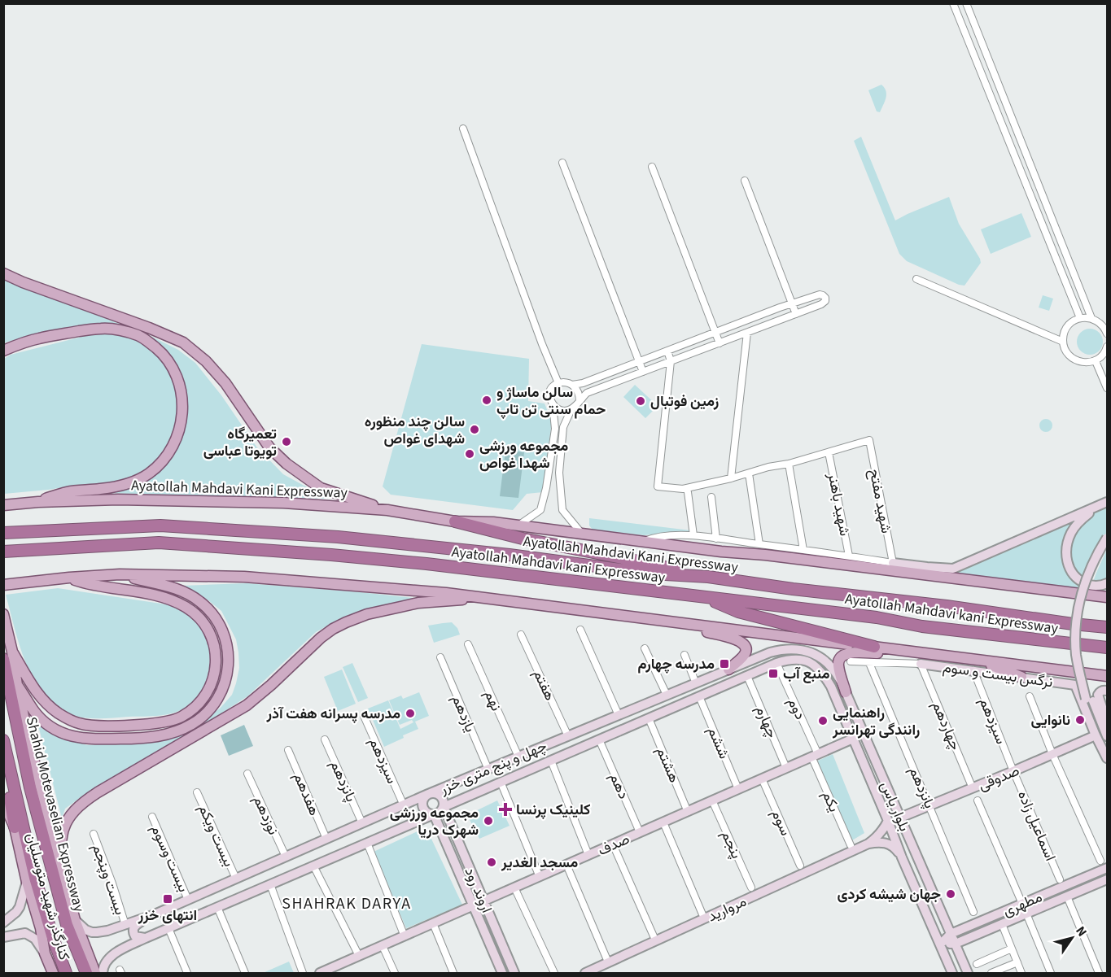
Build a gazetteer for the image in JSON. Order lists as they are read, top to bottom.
{
  "streets": {
    "highway": ["Ayatollah Mahdavi Kani Expressway", "Ayatollah Mahdavi kani Expressway", "Shahid Motevaselian Expressway"],
    "main road": [
      "نرگس بیست و سوم",
      "چهل و پنج متری خزر",
      "صدوقی",
      "بلوار یاس",
      "صدف",
      "اروند رود",
      "کنارگذر شهید متوسلیان",
      "مطهری",
      "مروارید"
    ],
    "street": [
      "شهید مفتح",
      "شهید باهنر",
      "هفتم",
      "نهم",
      "دوم",
      "یازدهم",
      "سیزدهم",
      "چهارم",
      "چهاردهم",
      "ششم",
      "هشتم",
      "پانزدهم",
      "دهم",
      "هفدهم",
      "یکم",
      "نوزدهم",
      "سوم",
      "اسماعیل زاده",
      "بیست ویکم",
      "پنجم",
      "بیست وسوم",
      "بیست وپنجم"
    ]
  },
  "crossings": [
    ["Ayatollah Mahdavi Kani Expressway", "شهید مفتح"],
    ["شهید مفتح", "شهید باهنر"],
    ["نرگس بیست و سوم", "سیزدهم"],
    ["نرگس بیست و سوم", "چهاردهم"],
    ["نرگس بیست و سوم", "صدوقی"],
    ["هفتم", "چهل و پنج متری خزر"],
    ["نهم", "چهل و پنج متری خزر"],
    ["دوم", "چهل و پنج متری خزر"],
    ["دوم", "یکم"],
    ["دوم", "صدف"],
    ["یازدهم", "چهل و پنج متری خزر"],
    ["سیزدهم", "چهل و پنج متری خزر"],
    ["سیزدهم", "صدوقی"],
    ["سیزدهم", "اسماعیل زاده"],
    ["چهارم", "چهل و پنج متری خزر"],
    ["چهارم", "صدف"],
    ["چهاردهم", "صدوقی"],
    ["ششم", "چهل و پنج متری خزر"],
    ["ششم", "صدف"],
    ["هشتم", "چهل و پنج متری خزر"],
    ["هشتم", "صدف"],
    ["چهل و پنج متری خزر", "پانزدهم"],
    ["چهل و پنج متری خزر", "دهم"],
    ["چهل و پنج متری خزر", "هفدهم"],
    ["چهل و پنج متری خزر", "بلوار یاس"],
    ["چهل و پنج متری خزر", "نوزدهم"],
    ["چهل و پنج متری خزر", "بیست ویکم"],
    ["چهل و پنج متری خزر", "بیست وسوم"],
    ["چهل و پنج متری خزر", "بیست وپنجم"],
    ["چهل و پنج متری خزر", "اروند رود"],
    ["چهل و پنج متری خزر", "کنارگذر شهید متوسلیان"],
    ["صدوقی", "پانزدهم"],
    ["صدوقی", "بلوار یاس"],
    ["صدوقی", "اسماعیل زاده"],
    ["دهم", "صدف"],
    ["یکم", "صدف"],
    ["بلوار یاس", "صدف"],
    ["بلوار یاس", "مطهری"],
    ["سوم", "صدف"],
    ["صدف", "پنجم"],
    ["صدف", "اروند رود"]
  ],
  "districts": ["SHAHRAK DARYA"],
  "places": {
    "other": [
      "سالن ماساژ و حمام سنتی تن تاپ",
      "زمین فوتبال",
      "سالن چند منظوره شهدای غواص",
      "تعمیرگاه تویوتا عباسی",
      "مجموعه ورزشی شهدا غواص",
      "مدرسه پسرانه هفت آذر",
      "نانوایی",
      "راهنمایی رانندگی تهرانسر",
      "مجموعه ورزشی شهرک دریا",
      "مسجد الغدیر",
      "جهان شیشه کردی"
    ],
    "transit": ["مدرسه چهارم", "منبع آب", "انتهای خزر"],
    "health": ["کلینیک پرنسا"]
  },
  "north": "top right"
}
